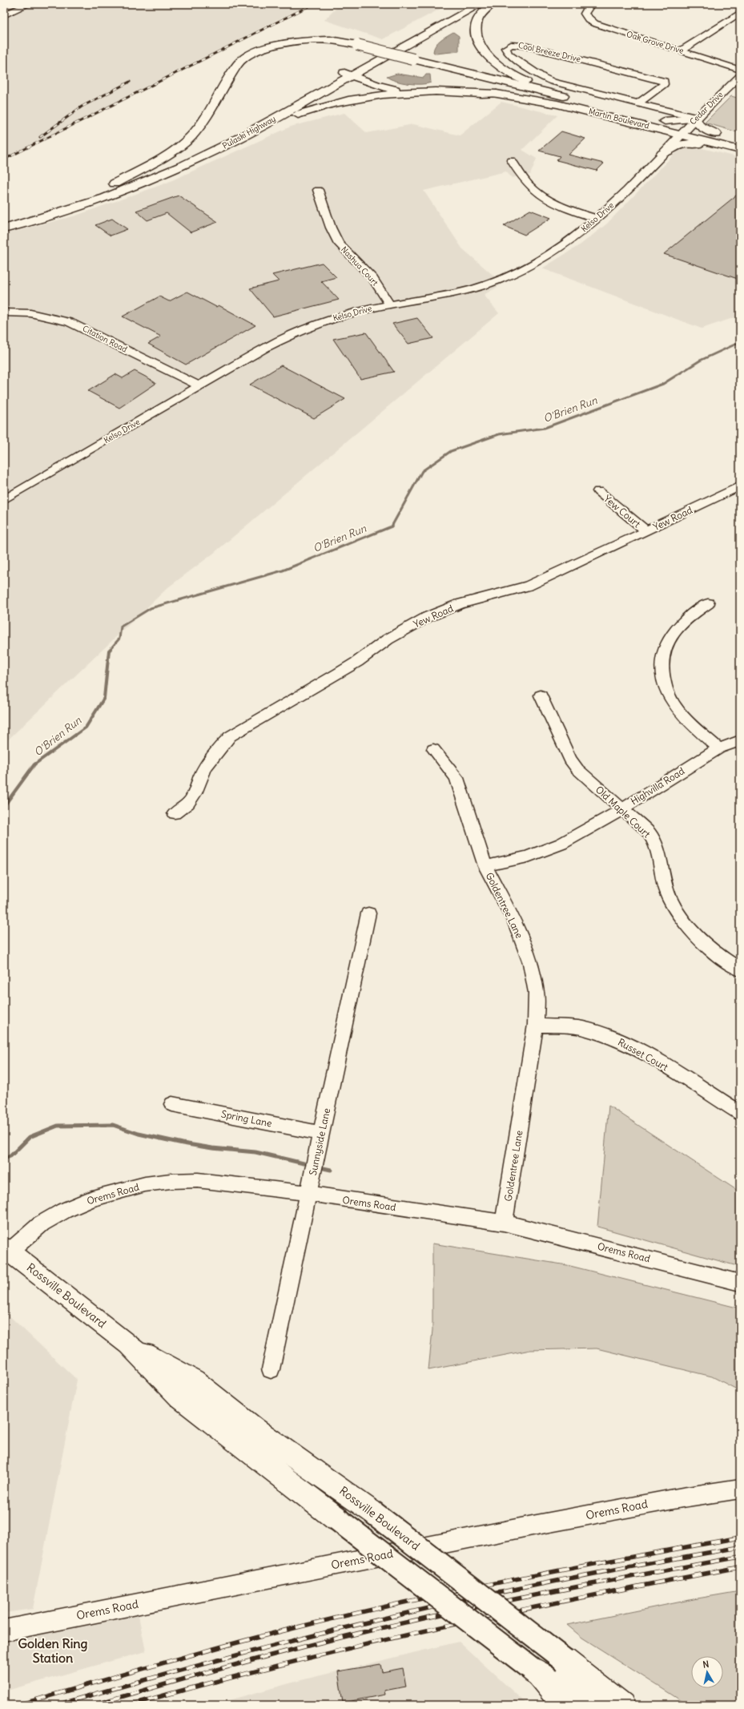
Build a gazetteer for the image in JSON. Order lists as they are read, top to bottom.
{
  "streets": {
    "main road": ["Martin Boulevard", "Pulaski Highway", "Rossville Boulevard"],
    "street": [
      "Oak Grove Drive",
      "Cool Breeze Drive",
      "Cedar Drive",
      "Kelso Drive",
      "Nashua Court",
      "Citation Road",
      "Yew Court",
      "Yew Road",
      "Highvilla Road",
      "Old Maple Court",
      "Goldentree Lane",
      "Russet Court",
      "Spring Lane",
      "Sunnyside Lane",
      "Orems Road"
    ]
  },
  "crossings": [
    ["Cool Breeze Drive", "Cedar Drive"],
    ["Cedar Drive", "Martin Boulevard"],
    ["Cedar Drive", "Kelso Drive"],
    ["Martin Boulevard", "Kelso Drive"],
    ["Kelso Drive", "Nashua Court"],
    ["Kelso Drive", "Citation Road"],
    ["Yew Court", "Yew Road"],
    ["Highvilla Road", "Old Maple Court"],
    ["Highvilla Road", "Goldentree Lane"],
    ["Goldentree Lane", "Russet Court"],
    ["Goldentree Lane", "Orems Road"],
    ["Spring Lane", "Sunnyside Lane"],
    ["Sunnyside Lane", "Orems Road"],
    ["Orems Road", "Rossville Boulevard"]
  ],
  "districts": ["Golden Ring Station"],
  "water": ["O'Brien Run"],
  "north": "top"
}
